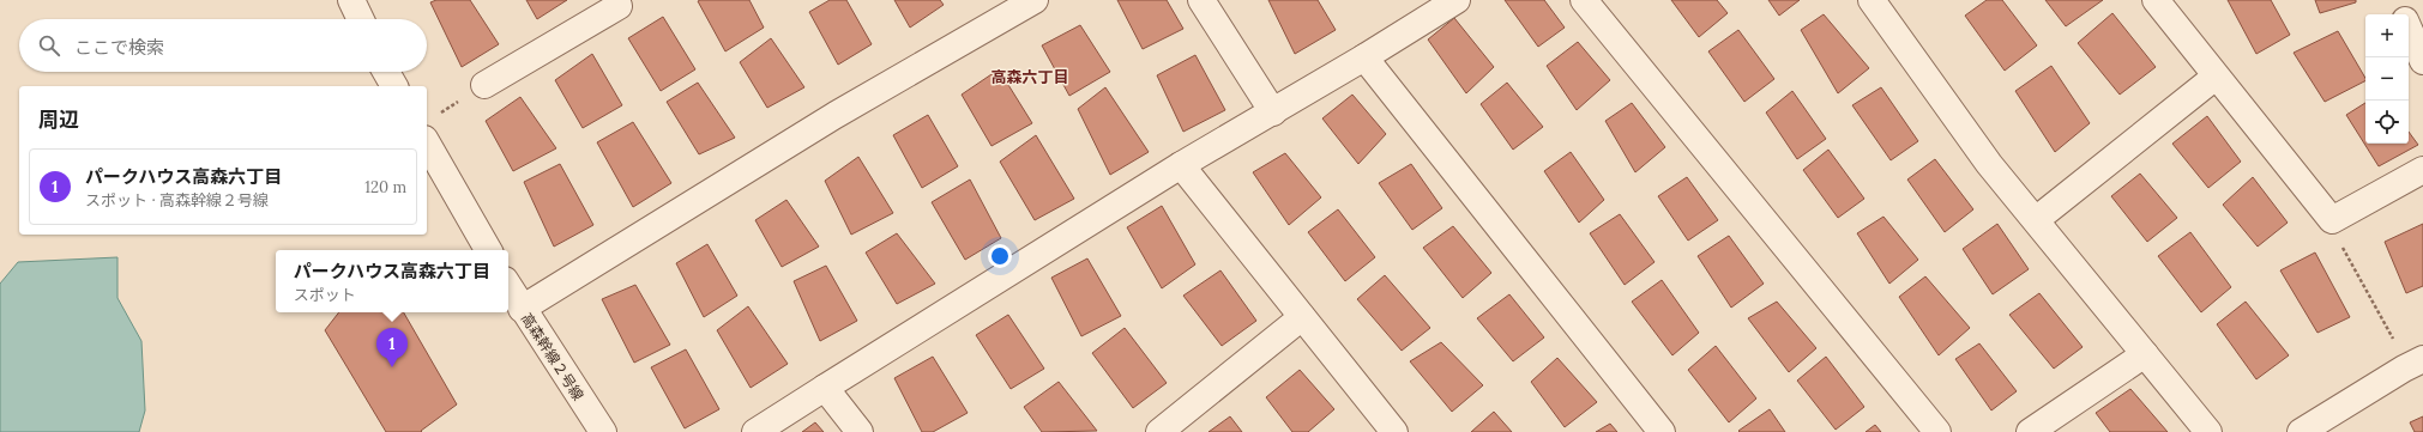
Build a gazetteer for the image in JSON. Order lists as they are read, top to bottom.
{
  "streets": {
    "street": ["高森幹線２号線"]
  },
  "districts": ["高森六丁目"],
  "page": {
    "map_buttons": ["+", "−"],
    "search": "ここで検索",
    "heading": "周辺",
    "list": [
      {
        "mark": "1",
        "name": "パークハウス高森六丁目",
        "note": "スポット · 高森幹線２号線",
        "value": "120 m"
      }
    ],
    "popup": ["パークハウス高森六丁目", "スポット"],
    "pins": "1"
  }
}
